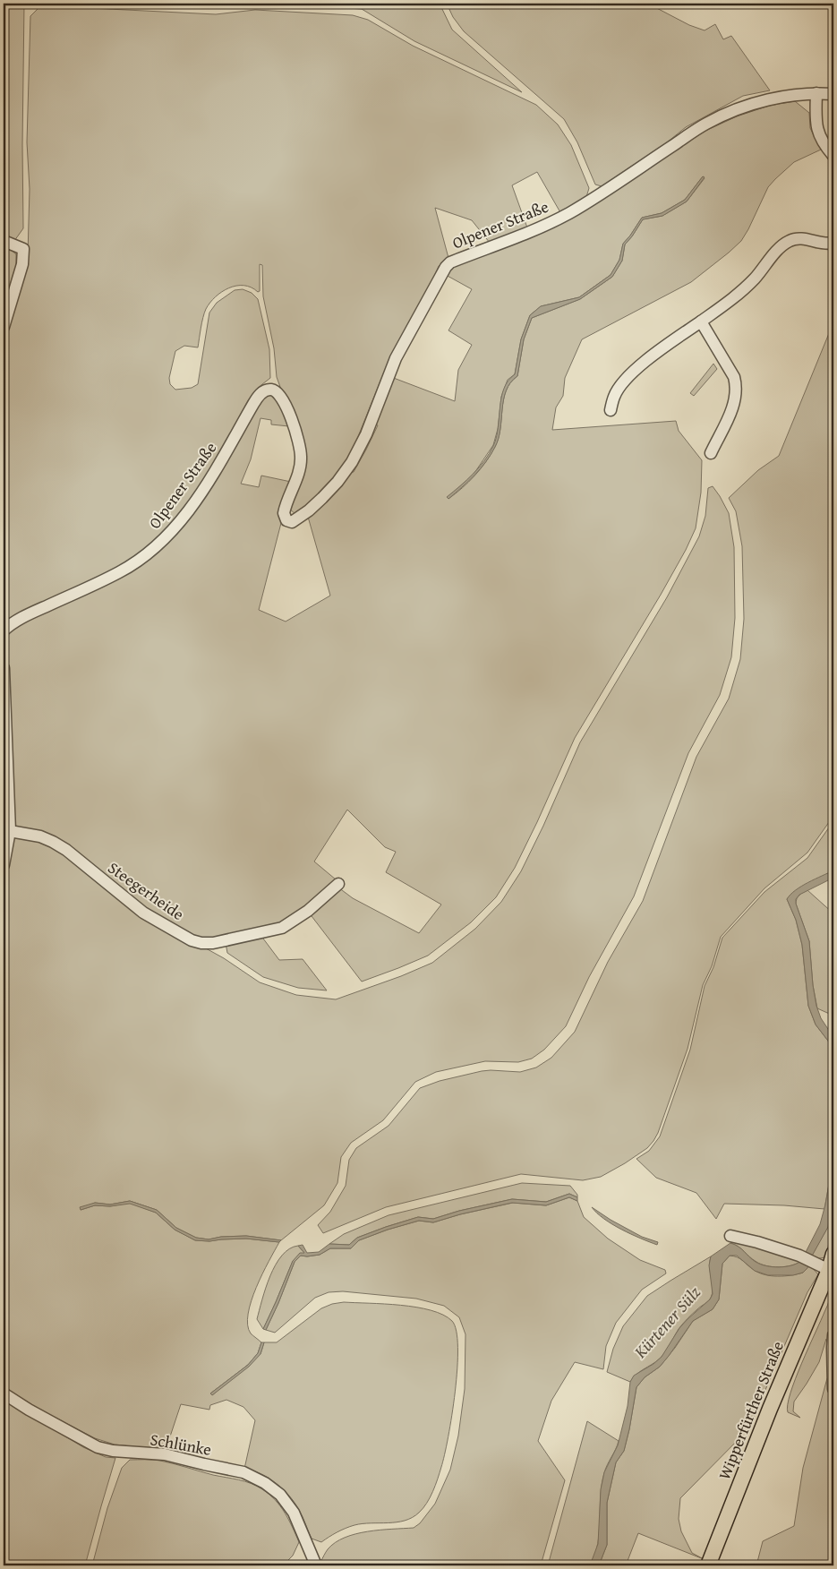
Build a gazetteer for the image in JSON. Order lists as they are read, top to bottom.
{
  "streets": {
    "main road": ["Wipperfürther Straße"],
    "street": ["Olpener Straße", "Steegerheide", "Schlünke"]
  },
  "water": ["Kürtener Sülz"]
}
